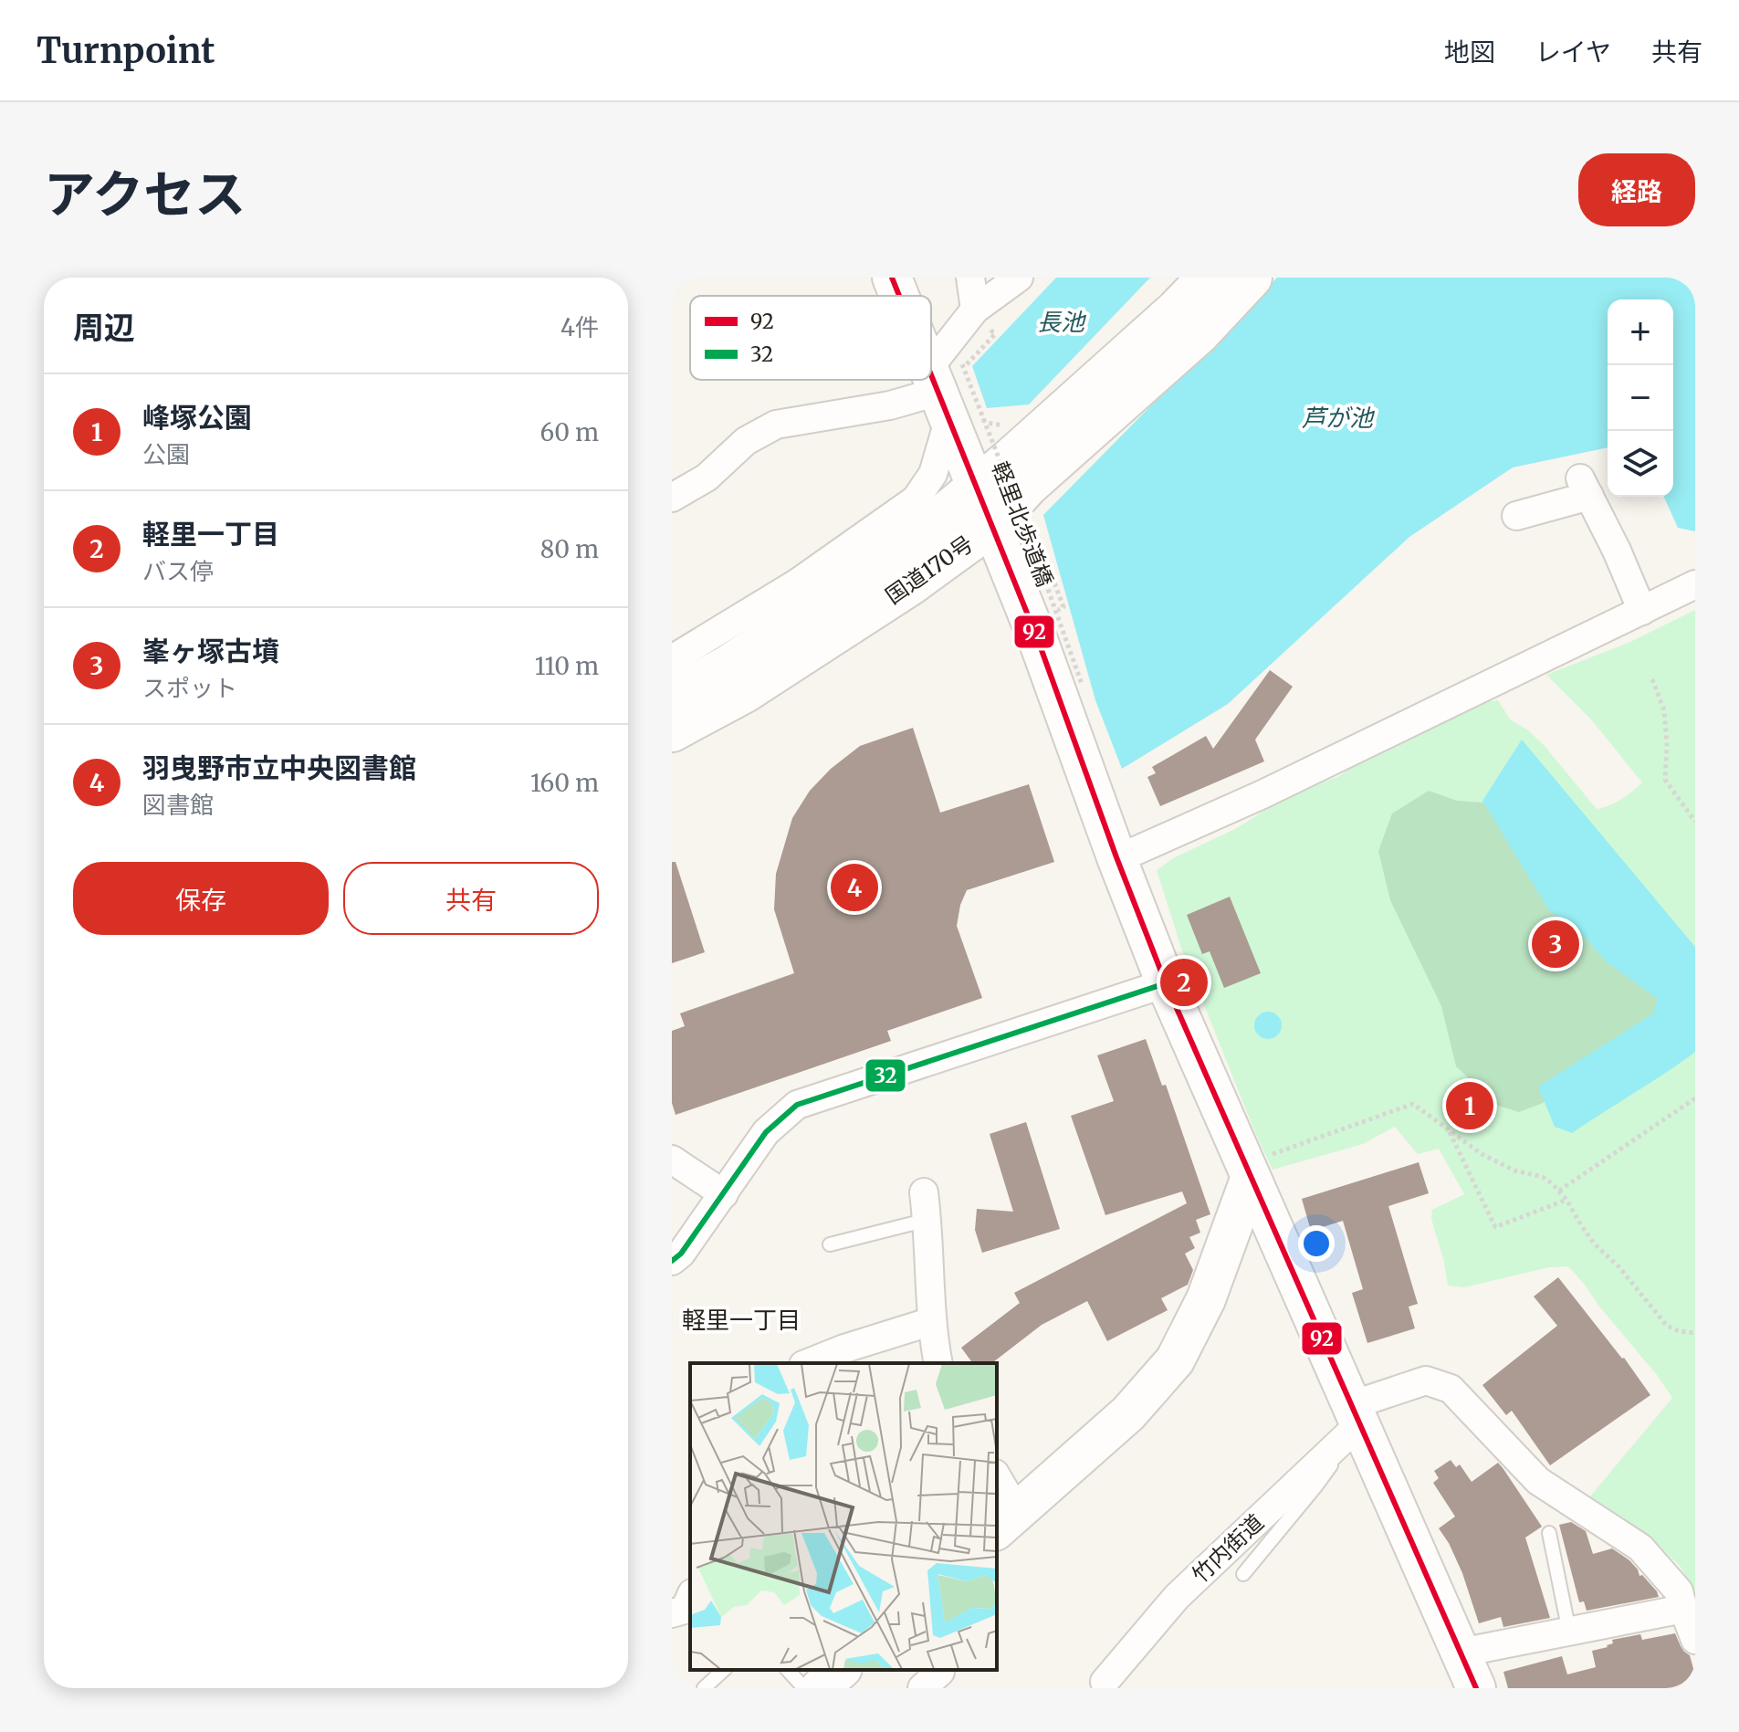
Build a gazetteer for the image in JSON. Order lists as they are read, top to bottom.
{
  "streets": {
    "highway": ["国道170号"],
    "street": ["竹内街道"],
    "path": ["軽里北歩道橋"]
  },
  "districts": ["軽里一丁目"],
  "water": ["長池", "芦が池"],
  "lines": ["transit line 92", "transit line 32"],
  "legend": ["92", "32"],
  "page": {
    "header": "Turnpoint",
    "nav": ["地図", "レイヤ", "共有"],
    "title": "アクセス",
    "buttons": [
      "経路",
      ["保存", "共有"]
    ],
    "heading": ["周辺", "4件"],
    "map_buttons": ["+", "−"],
    "list": [
      {
        "mark": "1",
        "name": "峰塚公園",
        "note": "公園",
        "value": "60 m"
      },
      {
        "mark": "2",
        "name": "軽里一丁目",
        "note": "バス停",
        "value": "80 m"
      },
      {
        "mark": "3",
        "name": "峯ヶ塚古墳",
        "note": "スポット",
        "value": "110 m"
      },
      {
        "mark": "4",
        "name": "羽曳野市立中央図書館",
        "note": "図書館",
        "value": "160 m"
      }
    ],
    "pins": [
      "4",
      "3",
      "2",
      "1"
    ]
  }
}
